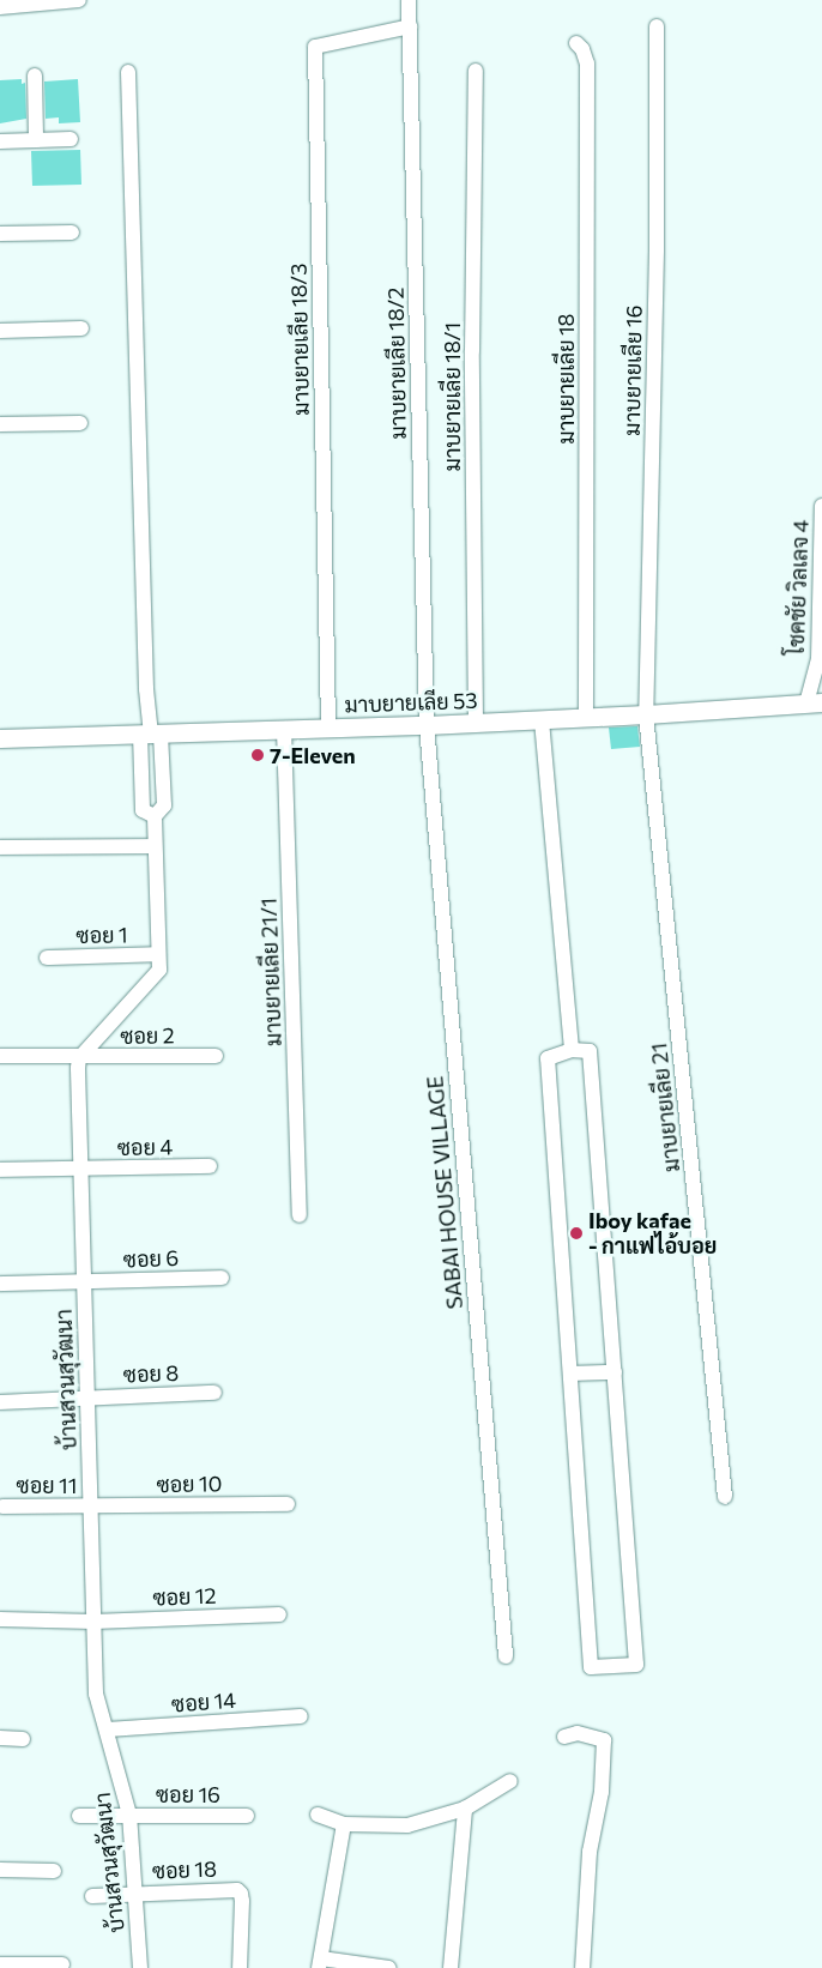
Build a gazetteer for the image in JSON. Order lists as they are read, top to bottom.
{
  "streets": {
    "street": [
      "มาบยายเลีย 18/3",
      "มาบยายเลีย 18/2",
      "มาบยายเลีย 16",
      "มาบยายเลีย 18",
      "มาบยายเลีย 18/1",
      "โชคชัย วิลเลจ 4",
      "มาบยายเลีย 53",
      "ซอย 1",
      "มาบยายเลีย 21/1",
      "ซอย 2",
      "มาบยายเลีย 21",
      "ซอย 4",
      "SABAI HOUSE VILLAGE",
      "ซอย 6",
      "ซอย 8",
      "บ้านสวนสุวัฒนา",
      "ซอย 10",
      "ซอย 11",
      "ซอย 12",
      "ซอย 14",
      "ซอย 16",
      "ซอย 18"
    ]
  },
  "crossings": [
    ["มาบยายเลีย 18/3", "มาบยายเลีย 18/2"],
    ["มาบยายเลีย 18/3", "มาบยายเลีย 53"],
    ["มาบยายเลีย 18/2", "มาบยายเลีย 53"],
    ["มาบยายเลีย 18/2", "SABAI HOUSE VILLAGE"],
    ["มาบยายเลีย 16", "มาบยายเลีย 53"],
    ["มาบยายเลีย 16", "มาบยายเลีย 21"],
    ["มาบยายเลีย 18", "มาบยายเลีย 53"],
    ["มาบยายเลีย 18/1", "มาบยายเลีย 53"],
    ["โชคชัย วิลเลจ 4", "มาบยายเลีย 53"],
    ["มาบยายเลีย 53", "มาบยายเลีย 21/1"],
    ["มาบยายเลีย 53", "มาบยายเลีย 21"],
    ["มาบยายเลีย 53", "SABAI HOUSE VILLAGE"],
    ["ซอย 2", "บ้านสวนสุวัฒนา"],
    ["ซอย 4", "บ้านสวนสุวัฒนา"],
    ["ซอย 6", "บ้านสวนสุวัฒนา"],
    ["ซอย 8", "บ้านสวนสุวัฒนา"],
    ["บ้านสวนสุวัฒนา", "ซอย 10"],
    ["บ้านสวนสุวัฒนา", "ซอย 11"],
    ["บ้านสวนสุวัฒนา", "ซอย 12"],
    ["บ้านสวนสุวัฒนา", "ซอย 14"],
    ["บ้านสวนสุวัฒนา", "ซอย 16"],
    ["บ้านสวนสุวัฒนา", "ซอย 18"],
    ["ซอย 10", "ซอย 11"]
  ],
  "places": ["7-Eleven", "Iboy kafae - กาแฟไอ้บอย"]
}
